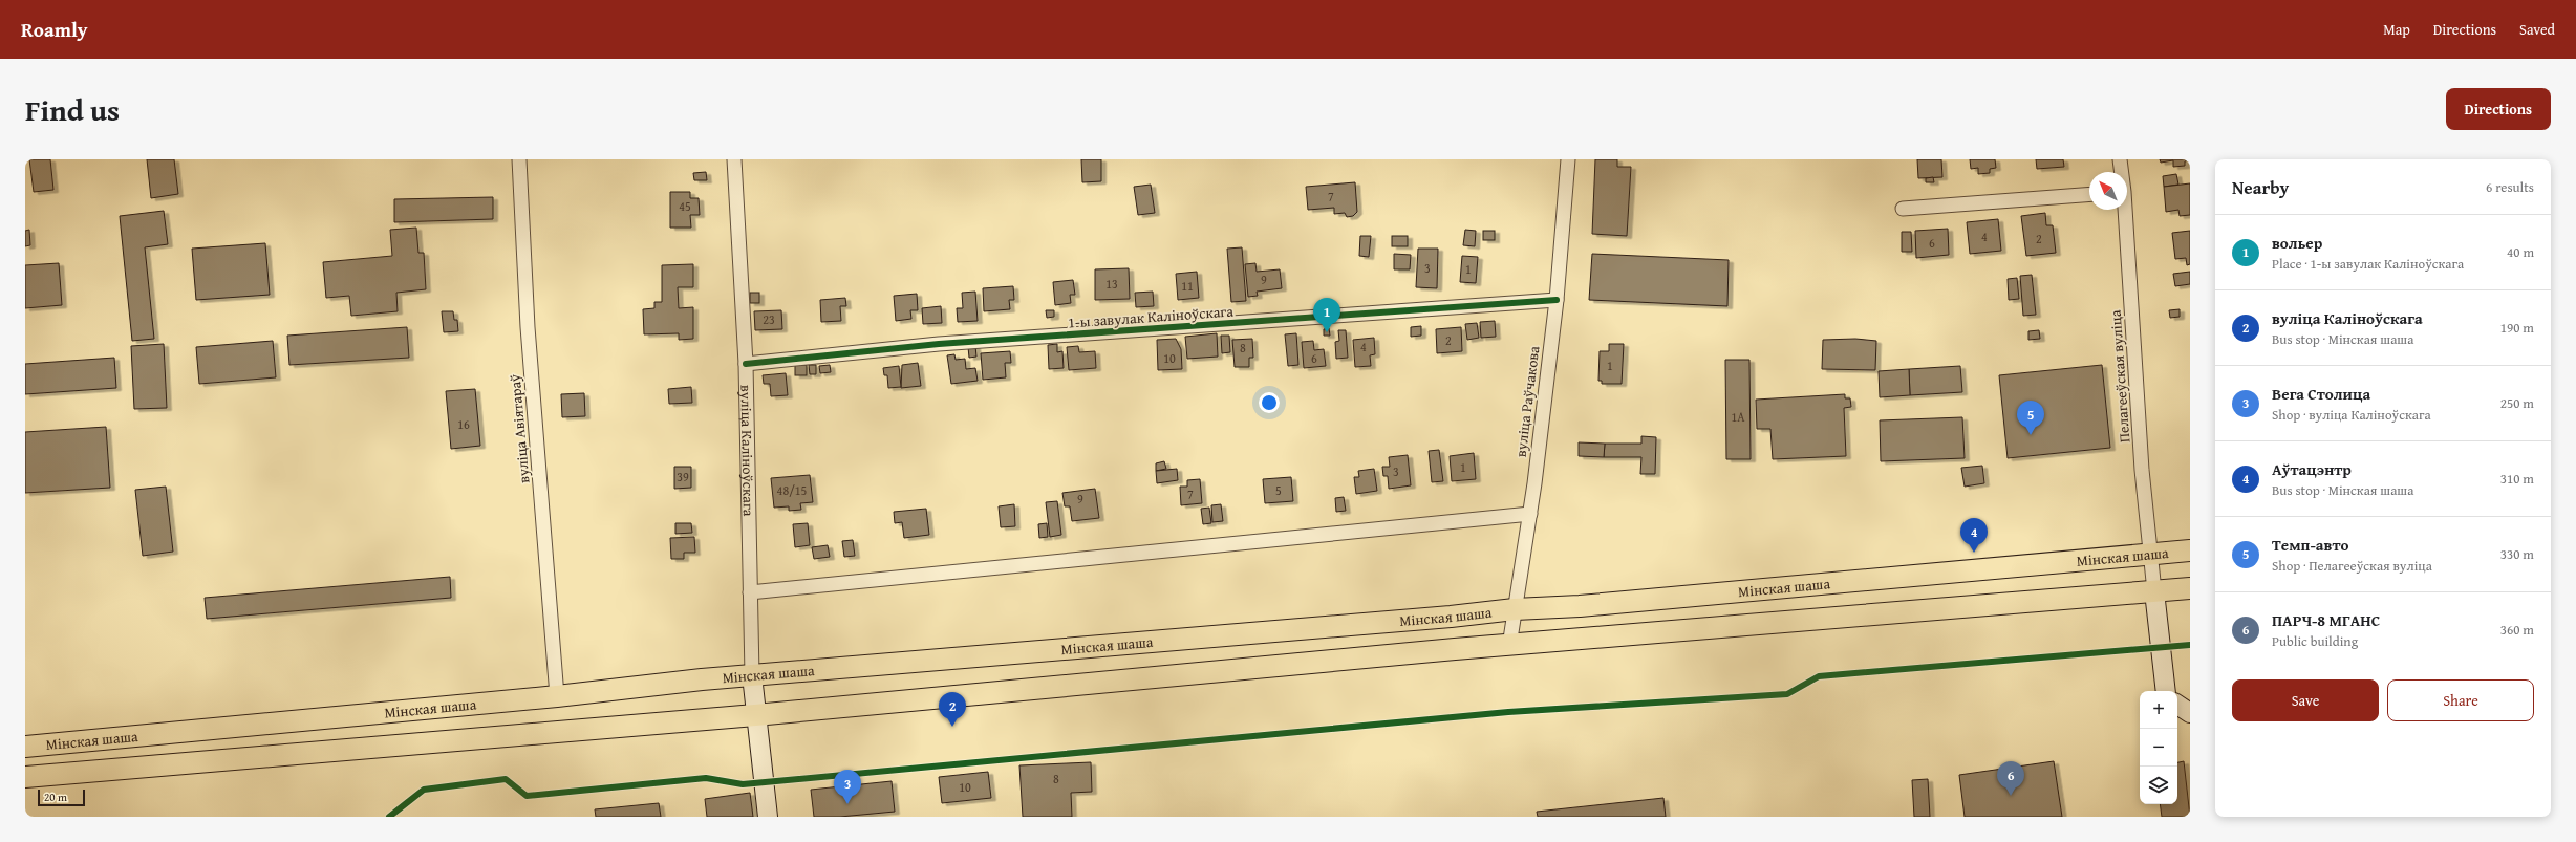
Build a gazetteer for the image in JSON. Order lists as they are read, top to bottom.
{
  "streets": {
    "main road": ["вуліца Каліноўскага", "Мінская шаша"],
    "street": [
      "1-ы завулак Каліноўскага",
      "Пелагееўская вуліца",
      "вуліца Раўчакова",
      "вуліца Авіятараў"
    ]
  },
  "crossings": [
    ["1-ы завулак Каліноўскага", "вуліца Раўчакова"],
    ["1-ы завулак Каліноўскага", "вуліца Каліноўскага"],
    ["Пелагееўская вуліца", "Мінская шаша"],
    ["вуліца Раўчакова", "Мінская шаша"],
    ["вуліца Авіятараў", "Мінская шаша"],
    ["вуліца Каліноўскага", "Мінская шаша"]
  ],
  "house_numbers": [
    "7",
    "45",
    "4",
    "2",
    "6",
    "3",
    "1",
    "9",
    "13",
    "11",
    "23",
    "2",
    "4",
    "8",
    "10",
    "6",
    "1",
    "1А",
    "16",
    "1",
    "3",
    "39",
    "48/15",
    "5",
    "7",
    "9",
    "8",
    "10"
  ],
  "scale_bar": "20 m",
  "north": "top left",
  "page": {
    "header": "Roamly",
    "nav": ["Map", "Directions", "Saved"],
    "title": "Find us",
    "buttons": [
      "Directions",
      ["Save", "Share"]
    ],
    "heading": ["Nearby", "6 results"],
    "list": [
      {
        "mark": "1",
        "name": "вольер",
        "note": "Place · 1-ы завулак Каліноўскага",
        "value": "40 m"
      },
      {
        "mark": "2",
        "name": "вуліца Каліноўскага",
        "note": "Bus stop · Мінская шаша",
        "value": "190 m"
      },
      {
        "mark": "3",
        "name": "Вега Столица",
        "note": "Shop · вуліца Каліноўскага",
        "value": "250 m"
      },
      {
        "mark": "4",
        "name": "Аўтацэнтр",
        "note": "Bus stop · Мінская шаша",
        "value": "310 m"
      },
      {
        "mark": "5",
        "name": "Темп-авто",
        "note": "Shop · Пелагееўская вуліца",
        "value": "330 m"
      },
      {
        "mark": "6",
        "name": "ПАРЧ-8 МГАНС",
        "note": "Public building",
        "value": "360 m"
      }
    ],
    "pins": [
      "1",
      "5",
      "4",
      "2",
      "6",
      "3"
    ],
    "map_buttons": ["+", "−"],
    "scale": "20 m"
  }
}
